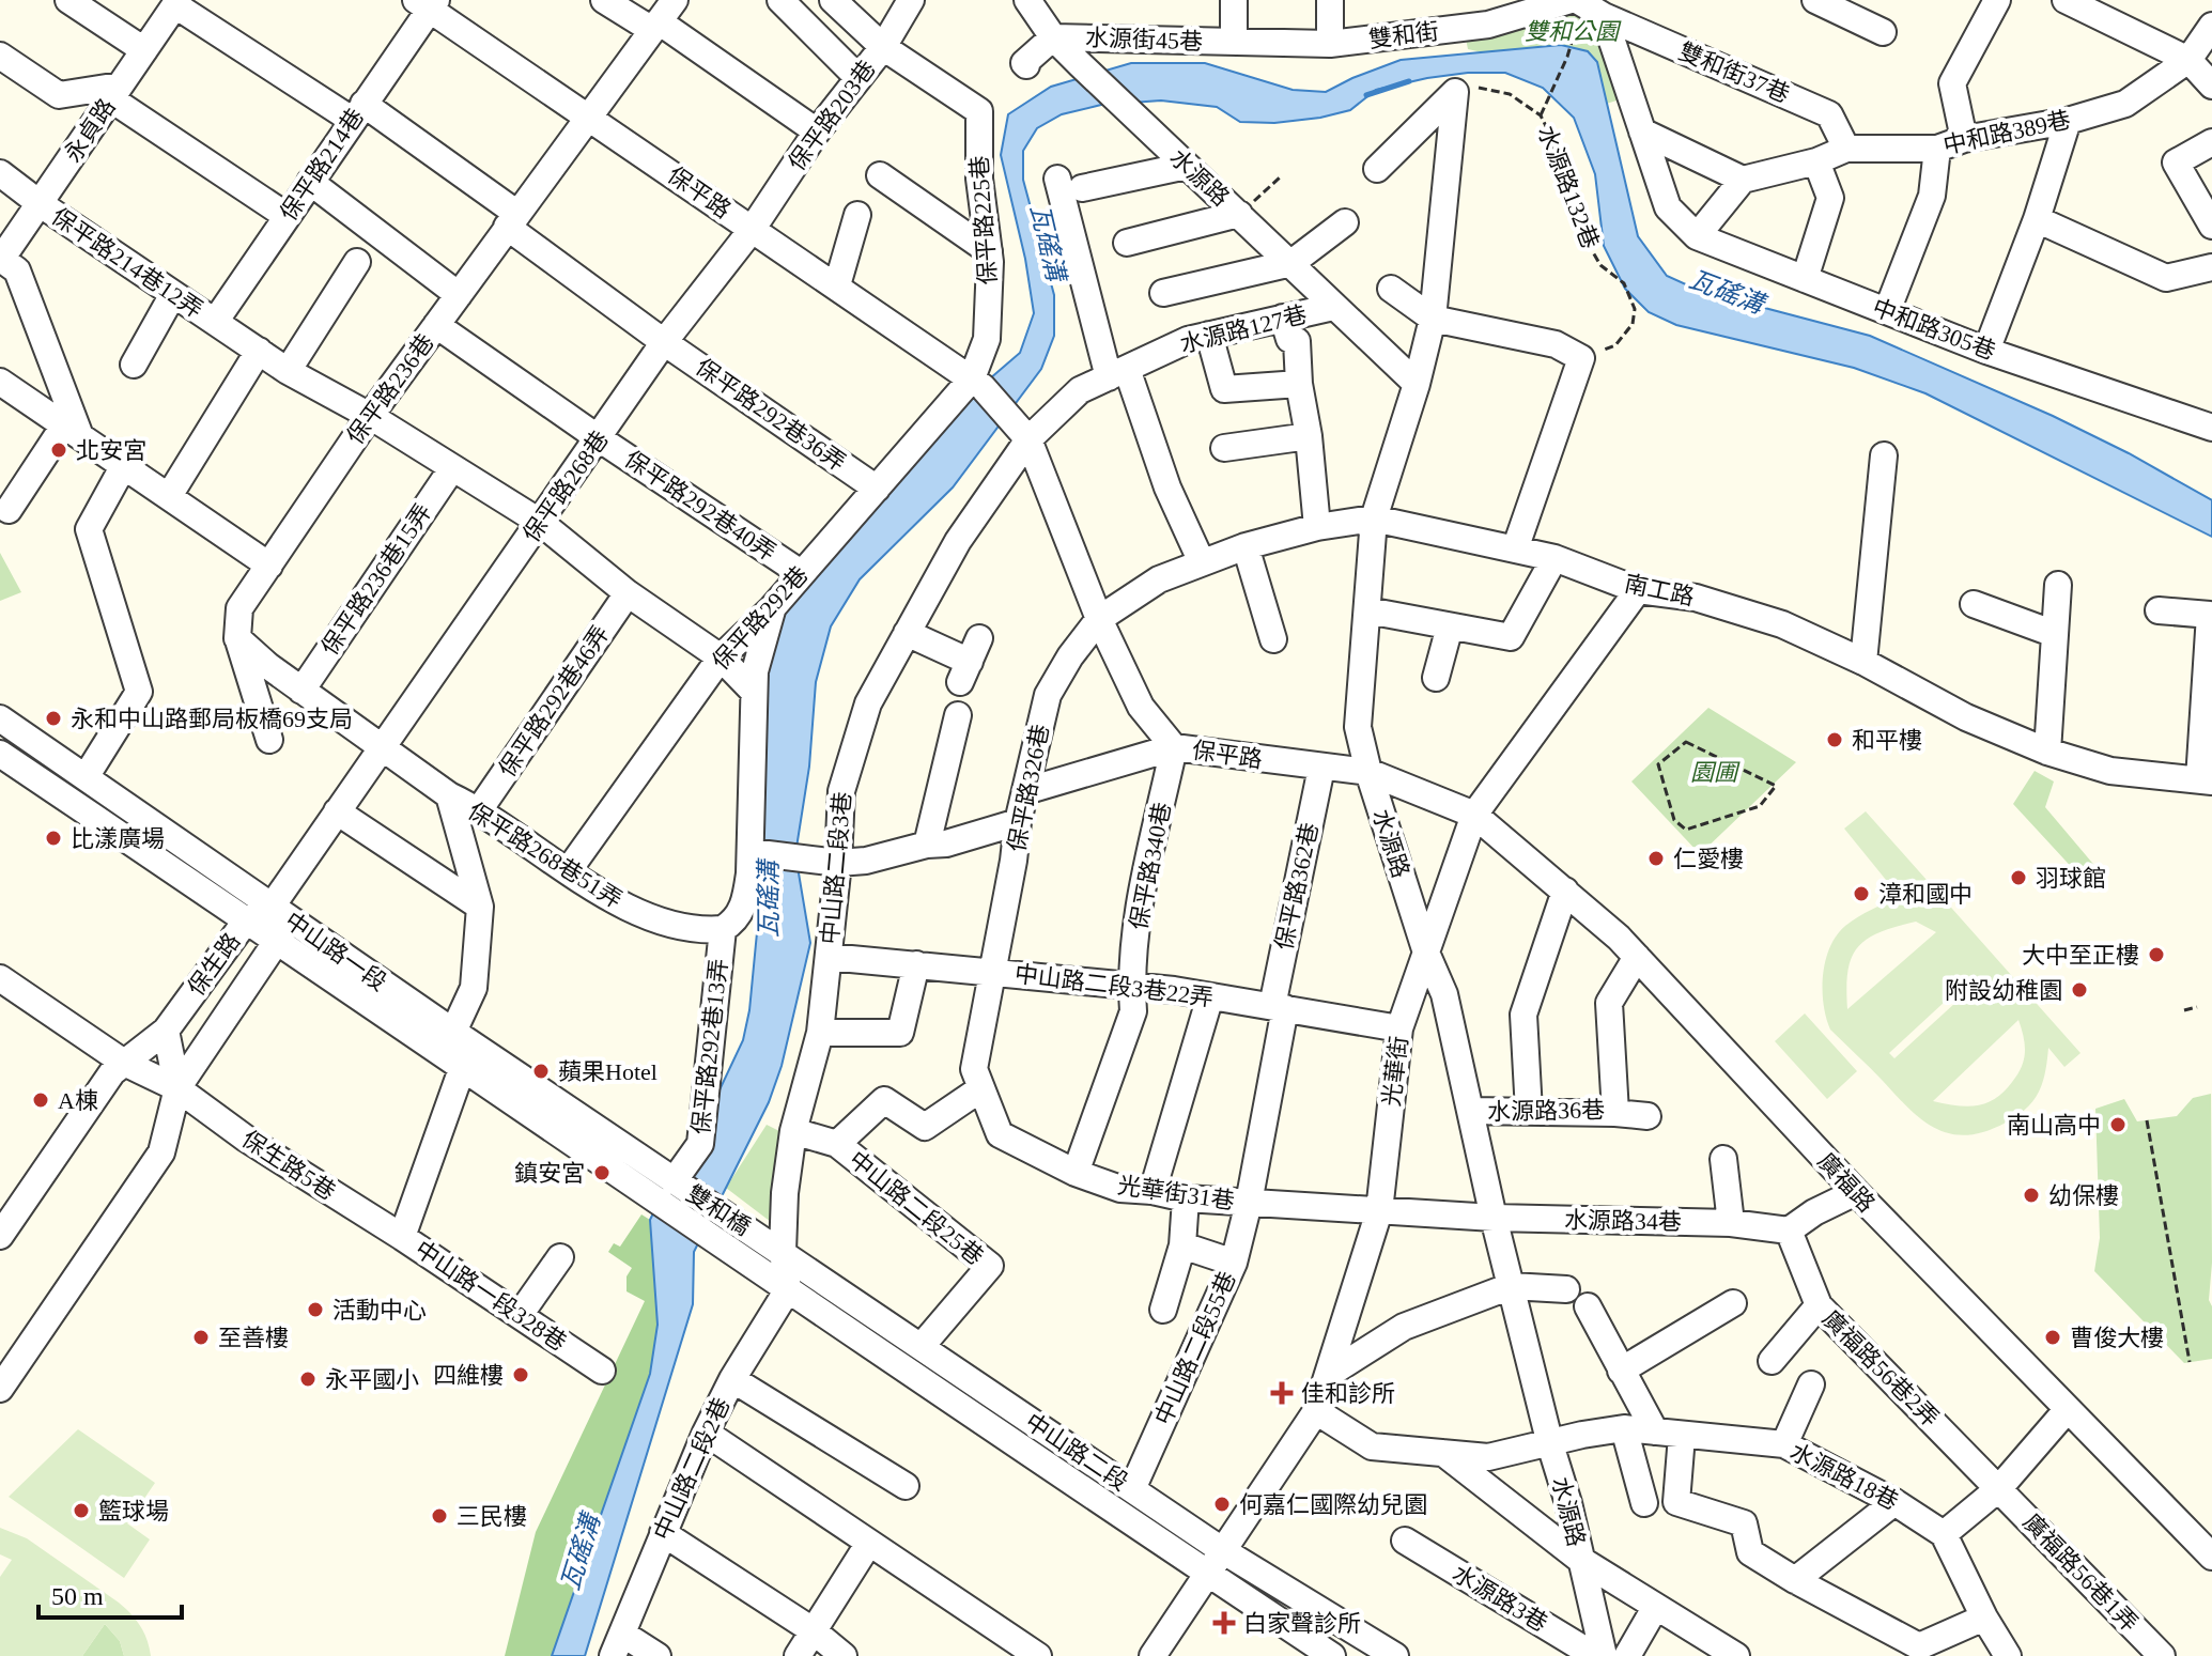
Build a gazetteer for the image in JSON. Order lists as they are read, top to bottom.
{
  "streets": {
    "street": [
      "雙和街",
      "水源街45巷",
      "雙和街37巷",
      "保平路203巷",
      "永貞路",
      "中和路389巷",
      "保平路214巷",
      "水源路",
      "保平路",
      "保平路225巷",
      "保平路214巷12弄",
      "水源路127巷",
      "中和路305巷",
      "保平路236巷",
      "保平路292巷36弄",
      "保平路268巷",
      "保平路292巷40弄",
      "保平路236巷15弄",
      "南工路",
      "保平路292巷",
      "保平路292巷46弄",
      "保平路326巷",
      "保平路268巷51弄",
      "保平路340巷",
      "中山路二段3巷",
      "保平路362巷",
      "中山路一段",
      "保生路",
      "中山路二段3巷22弄",
      "保平路292巷13弄",
      "光華街",
      "水源路36巷",
      "保生路5巷",
      "廣福路",
      "光華街31巷",
      "中山路二段25巷",
      "雙和橋",
      "水源路34巷",
      "中山路一段328巷",
      "中山路二段55巷",
      "廣福路56巷2弄",
      "中山路二段",
      "中山路二段2巷",
      "水源路18巷",
      "廣福路56巷1弄",
      "水源路3巷"
    ],
    "path": ["水源路132巷"]
  },
  "crossings": [
    ["雙和街", "水源街45巷"],
    ["雙和街", "雙和街37巷"],
    ["水源街45巷", "水源路"],
    ["雙和街37巷", "中和路389巷"],
    ["保平路203巷", "保平路"],
    ["保平路203巷", "保平路225巷"],
    ["保平路203巷", "保平路268巷"],
    ["永貞路", "保平路214巷12弄"],
    ["永貞路", "保平路292巷36弄"],
    ["保平路214巷", "保平路"],
    ["保平路214巷", "保平路214巷12弄"],
    ["保平路214巷", "保平路292巷36弄"],
    ["水源路", "保平路"],
    ["水源路", "水源路127巷"],
    ["水源路", "南工路"],
    ["水源路", "光華街"],
    ["水源路", "水源路36巷"],
    ["水源路", "水源路34巷"],
    ["水源路", "水源路18巷"],
    ["保平路", "保平路225巷"],
    ["保平路", "水源路127巷"],
    ["保平路", "保平路236巷"],
    ["保平路", "保平路268巷"],
    ["保平路", "南工路"],
    ["保平路", "保平路292巷"],
    ["保平路", "保平路326巷"],
    ["保平路", "保平路340巷"],
    ["保平路", "中山路二段3巷"],
    ["保平路", "保平路362巷"],
    ["保平路", "光華街"],
    ["保平路", "廣福路"],
    ["保平路225巷", "保平路292巷"],
    ["保平路214巷12弄", "保平路236巷"],
    ["水源路127巷", "中山路二段3巷"],
    ["保平路236巷", "保平路292巷36弄"],
    ["保平路236巷", "保平路292巷40弄"],
    ["保平路236巷", "保平路268巷51弄"],
    ["保平路292巷36弄", "保平路268巷"],
    ["保平路292巷36弄", "保平路292巷"],
    ["保平路268巷", "保平路292巷40弄"],
    ["保平路268巷", "保平路268巷51弄"],
    ["保平路268巷", "中山路一段"],
    ["保平路268巷", "保生路"],
    ["保平路292巷40弄", "保平路292巷"],
    ["保平路236巷15弄", "保平路268巷51弄"],
    ["南工路", "保平路326巷"],
    ["南工路", "光華街"],
    ["保平路292巷", "保平路268巷51弄"],
    ["保平路292巷", "保平路292巷13弄"],
    ["保平路292巷46弄", "保平路268巷51弄"],
    ["保平路326巷", "中山路二段3巷22弄"],
    ["保平路326巷", "光華街31巷"],
    ["保平路268巷51弄", "保平路292巷13弄"],
    ["保平路340巷", "中山路二段3巷22弄"],
    ["保平路340巷", "光華街31巷"],
    ["中山路二段3巷", "中山路二段3巷22弄"],
    ["中山路二段3巷", "中山路二段25巷"],
    ["中山路二段3巷", "雙和橋"],
    ["中山路二段3巷", "中山路二段"],
    ["中山路二段3巷", "中山路二段2巷"],
    ["保平路362巷", "中山路二段3巷22弄"],
    ["保平路362巷", "光華街31巷"],
    ["保平路362巷", "中山路二段55巷"],
    ["中山路一段", "保生路"],
    ["中山路一段", "保平路292巷13弄"],
    ["中山路一段", "雙和橋"],
    ["中山路一段", "中山路一段328巷"],
    ["保生路", "保生路5巷"],
    ["中山路二段3巷22弄", "光華街"],
    ["中山路二段3巷22弄", "光華街31巷"],
    ["保平路292巷13弄", "雙和橋"],
    ["光華街", "廣福路"],
    ["光華街", "光華街31巷"],
    ["光華街", "水源路34巷"],
    ["光華街", "中山路二段"],
    ["光華街", "水源路18巷"],
    ["水源路36巷", "廣福路"],
    ["保生路5巷", "中山路一段328巷"],
    ["光華街31巷", "水源路34巷"],
    ["光華街31巷", "中山路二段55巷"],
    ["中山路二段25巷", "中山路二段"],
    ["雙和橋", "中山路二段"],
    ["水源路34巷", "廣福路56巷2弄"],
    ["中山路二段55巷", "中山路二段"],
    ["廣福路56巷2弄", "廣福路56巷1弄"],
    ["中山路二段", "中山路二段2巷"]
  ],
  "water": ["瓦磘溝"],
  "parks": ["雙和公園", "園圃"],
  "places": {
    "other": [
      "北安宮",
      "永和中山路郵局板橋69支局",
      "和平樓",
      "比漾廣場",
      "仁愛樓",
      "羽球館",
      "漳和國中",
      "大中至正樓",
      "附設幼稚園",
      "蘋果Hotel",
      "A棟",
      "南山高中",
      "鎮安宮",
      "幼保樓",
      "活動中心",
      "至善樓",
      "曹俊大樓",
      "四維樓",
      "永平國小",
      "何嘉仁國際幼兒園",
      "籃球場",
      "三民樓"
    ],
    "health": ["佳和診所", "白家聲診所"]
  },
  "scale_bar": "50 m"
}
